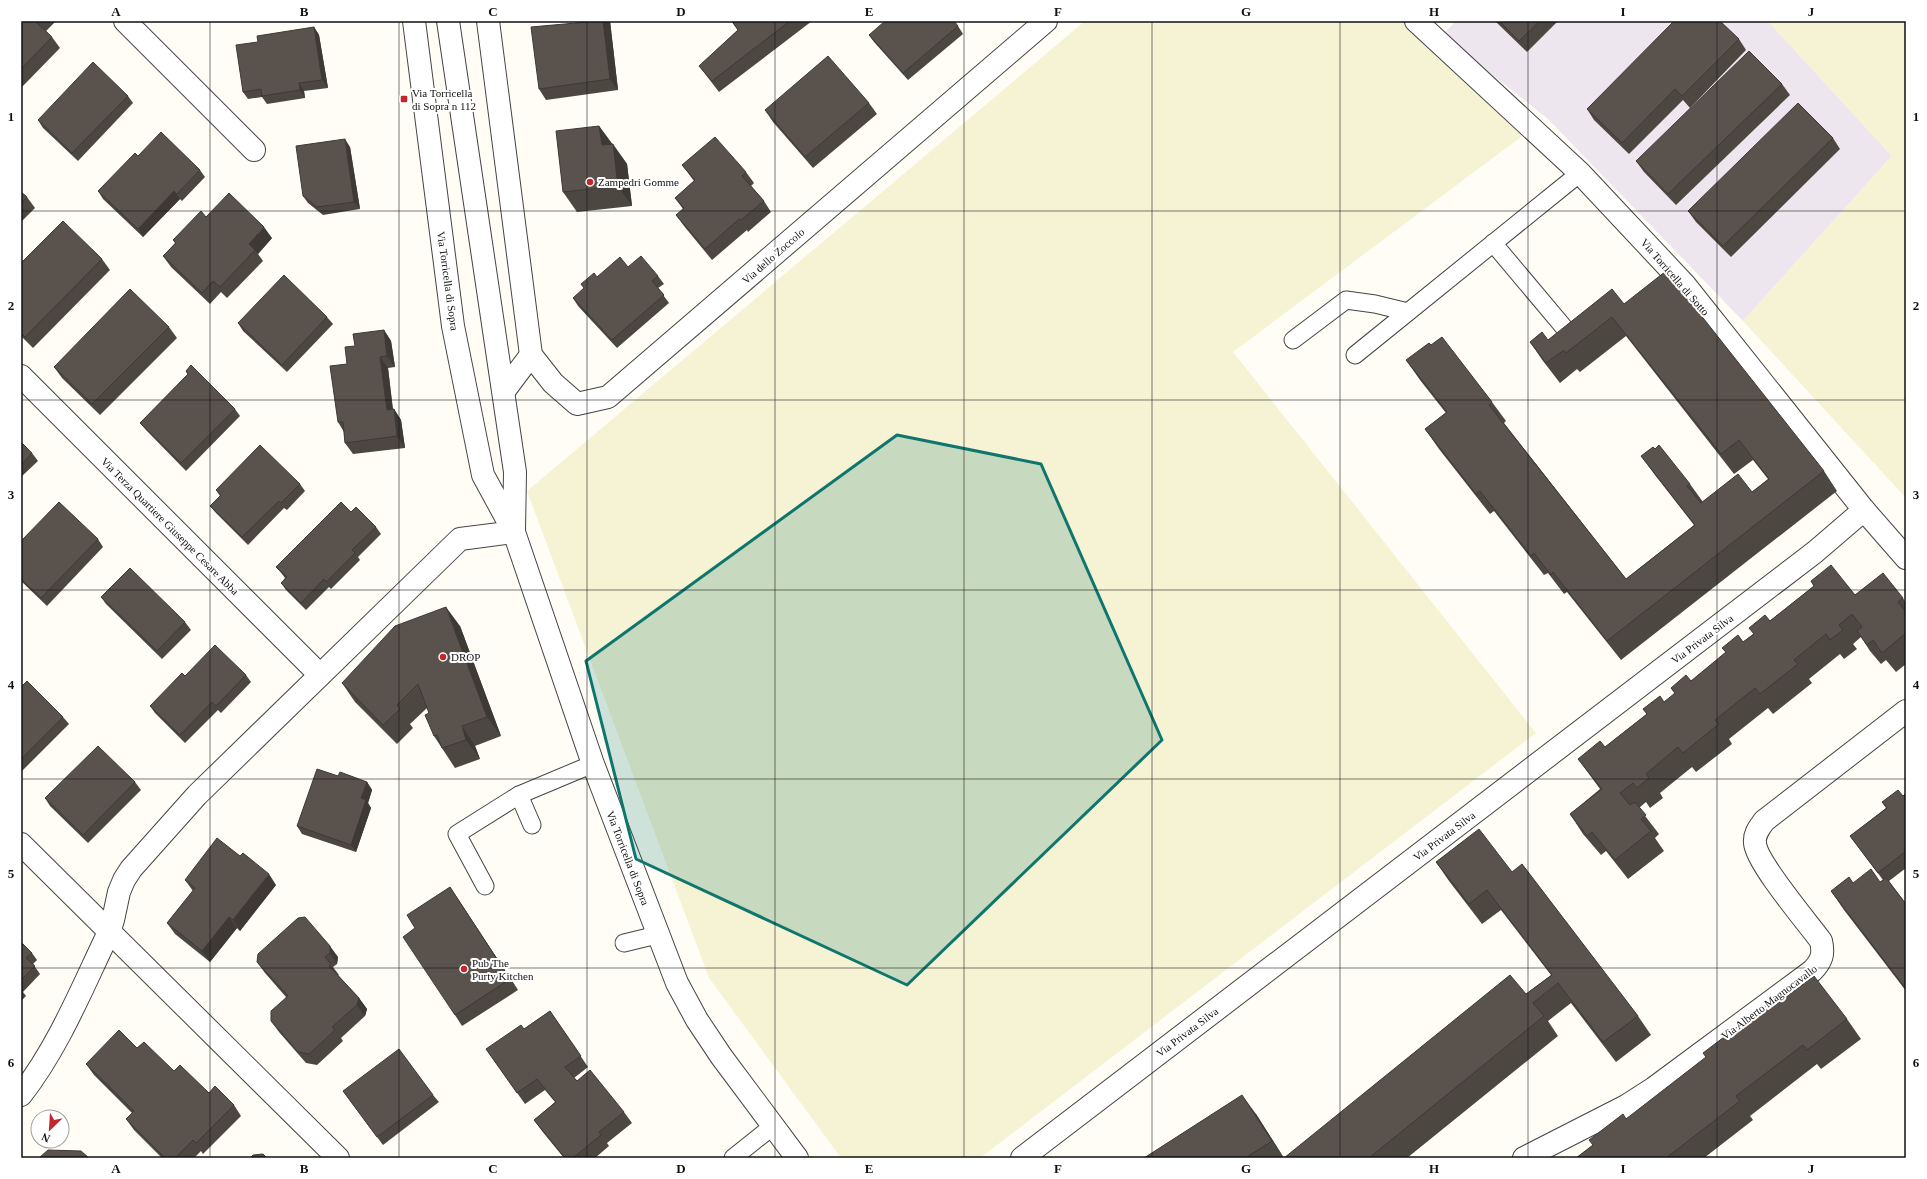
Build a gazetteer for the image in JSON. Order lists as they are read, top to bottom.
{
  "streets": {
    "street": [
      "Via dello Zoccolo",
      "Via Torricella di Sotto",
      "Via Torricella di Sopra",
      "Via Terza Quartiere Giuseppe Cesare Abba",
      "Via Privata Silva",
      "Via Alberto Magnocavallo"
    ]
  },
  "crossings": [
    ["Via Torricella di Sotto", "Via Privata Silva"]
  ],
  "places": {
    "transit": ["Via Torricella di Sopra n 112"],
    "other": ["Zampedri Gomme", "DROP", "Pub The Purty Kitchen"]
  },
  "north": "bottom left",
  "grid": {
    "columns": [
      "A",
      "B",
      "C",
      "D",
      "E",
      "F",
      "G",
      "H",
      "I",
      "J"
    ],
    "rows": [
      "1",
      "2",
      "3",
      "4",
      "5",
      "6"
    ]
  }
}
